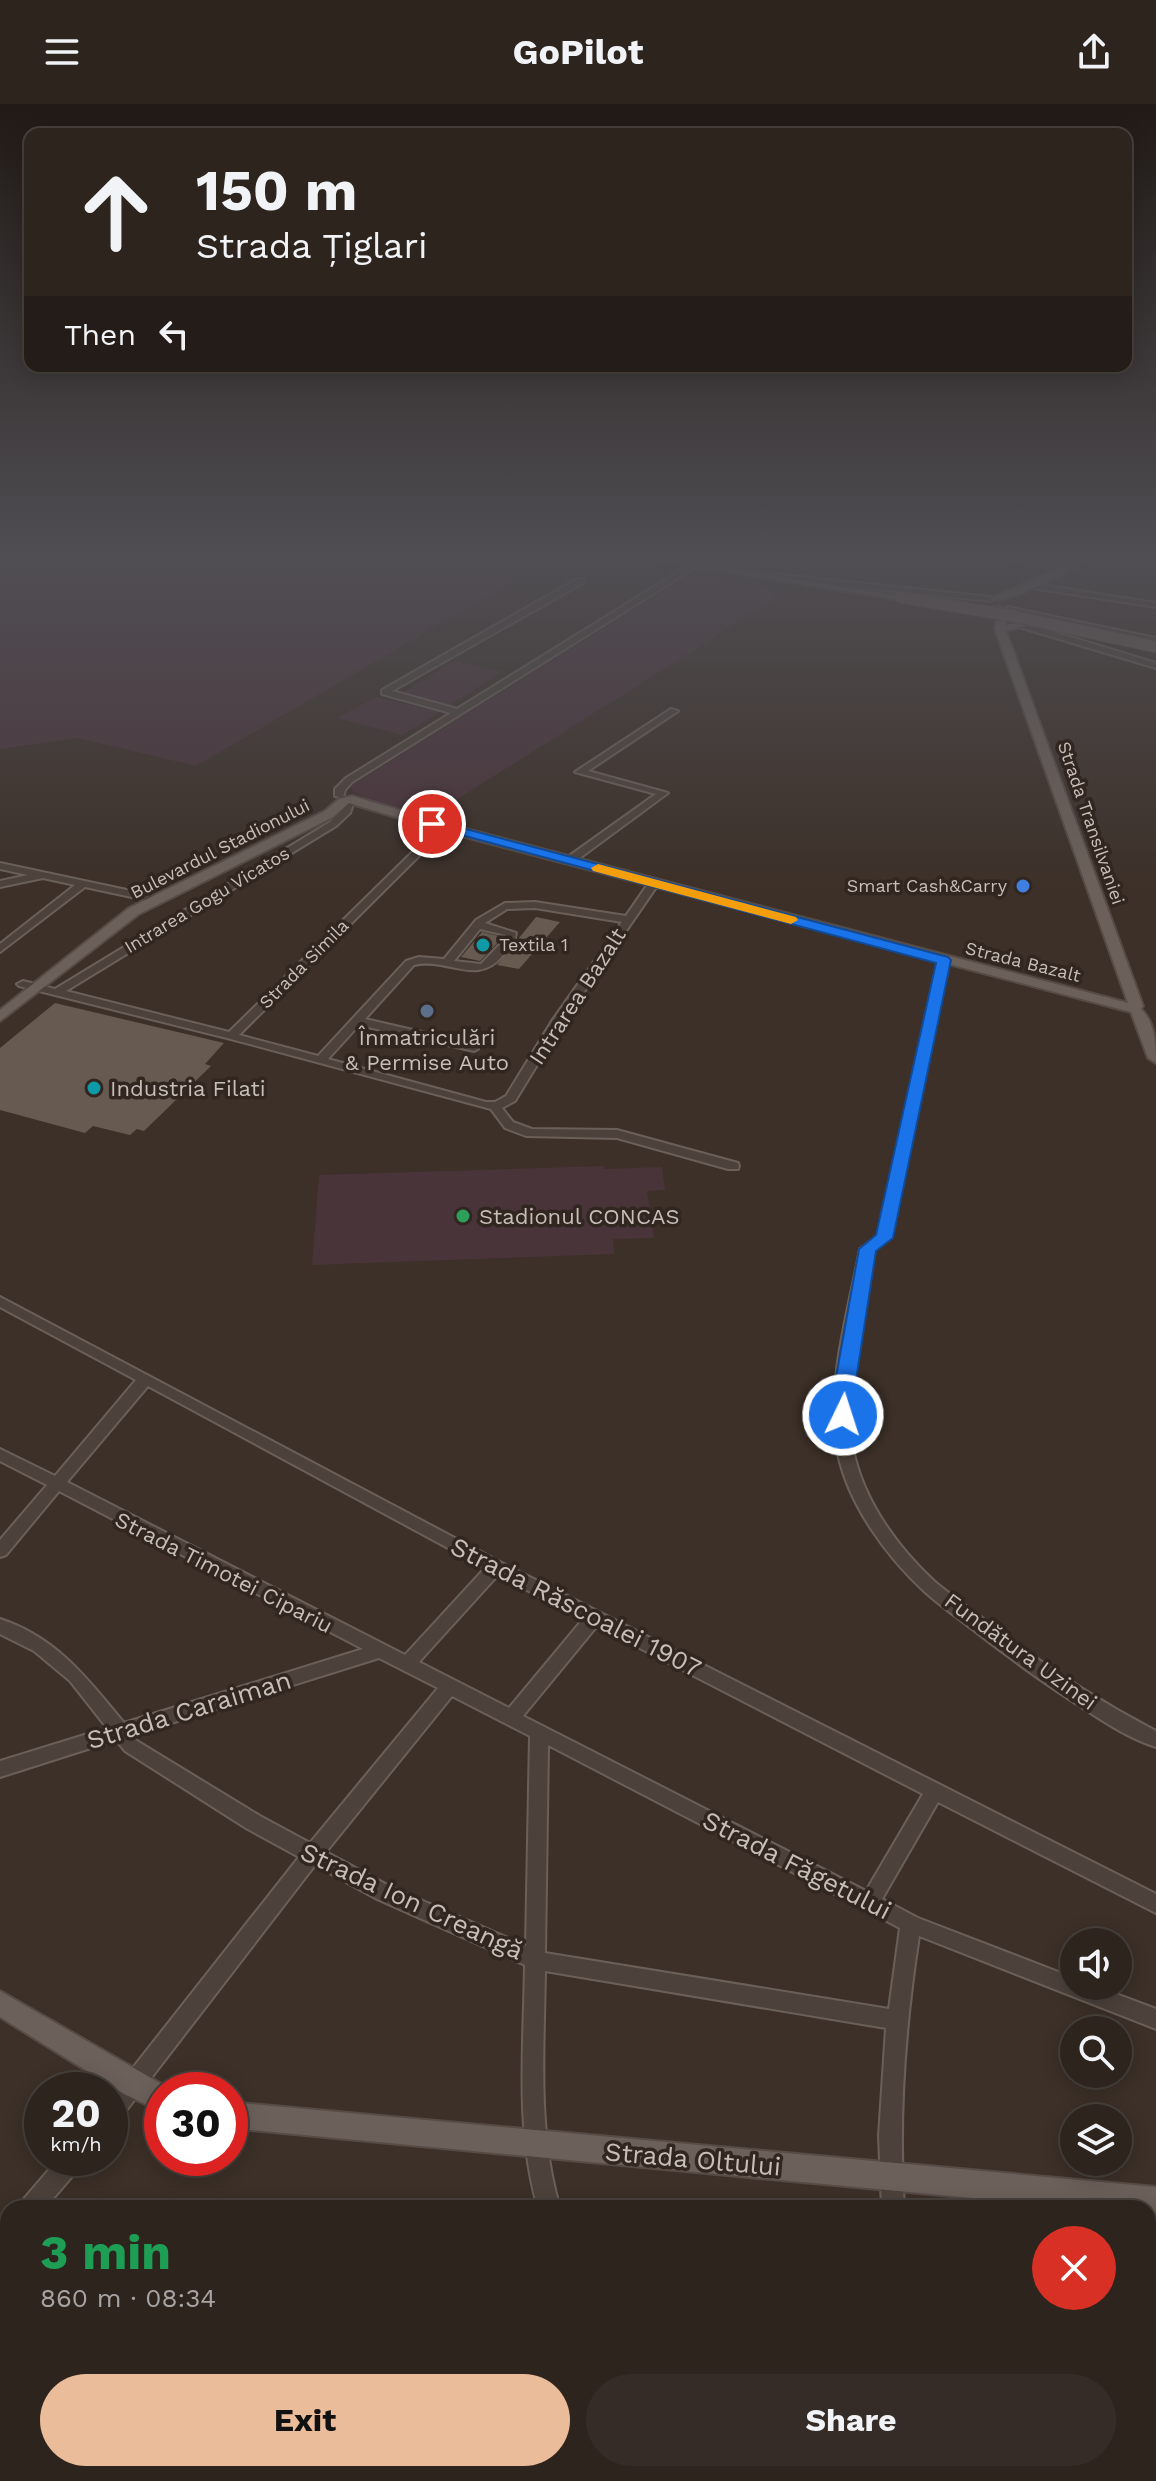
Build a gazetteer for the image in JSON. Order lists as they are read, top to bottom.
{
  "streets": {
    "main road": [
      "Strada Transilvaniei",
      "Bulevardul Stadionului",
      "Strada Bazalt",
      "Strada Oltului"
    ],
    "street": [
      "Intrarea Gogu Vicatos",
      "Strada Simila",
      "Intrarea Bazalt",
      "Strada Timotei Cipariu",
      "Strada Răscoalei 1907",
      "Fundătura Uzinei",
      "Strada Caraiman",
      "Strada Făgetului",
      "Strada Ion Creangă"
    ]
  },
  "crossings": [
    ["Strada Transilvaniei", "Strada Bazalt"],
    ["Bulevardul Stadionului", "Intrarea Gogu Vicatos"],
    ["Bulevardul Stadionului", "Strada Bazalt"],
    ["Intrarea Gogu Vicatos", "Strada Bazalt"],
    ["Strada Bazalt", "Strada Simila"],
    ["Strada Bazalt", "Intrarea Bazalt"],
    ["Strada Bazalt", "Fundătura Uzinei"],
    ["Strada Simila", "Intrarea Bazalt"],
    ["Strada Timotei Cipariu", "Strada Caraiman"],
    ["Strada Timotei Cipariu", "Strada Făgetului"],
    ["Strada Caraiman", "Strada Ion Creangă"]
  ],
  "places": [
    "Smart Cash&Carry",
    "Textila 1",
    "Înmatriculări & Permise Auto",
    "Industria Filati",
    "Stadionul CONCAS"
  ],
  "page": {
    "header": "GoPilot",
    "turn": ["150 m", "Strada Țiglari"],
    "then": "Then",
    "speed": "20 km/h",
    "limit": "30",
    "heading": ["3 min", "860 m · 08:34"],
    "buttons": ["Exit", "Share"]
  }
}
